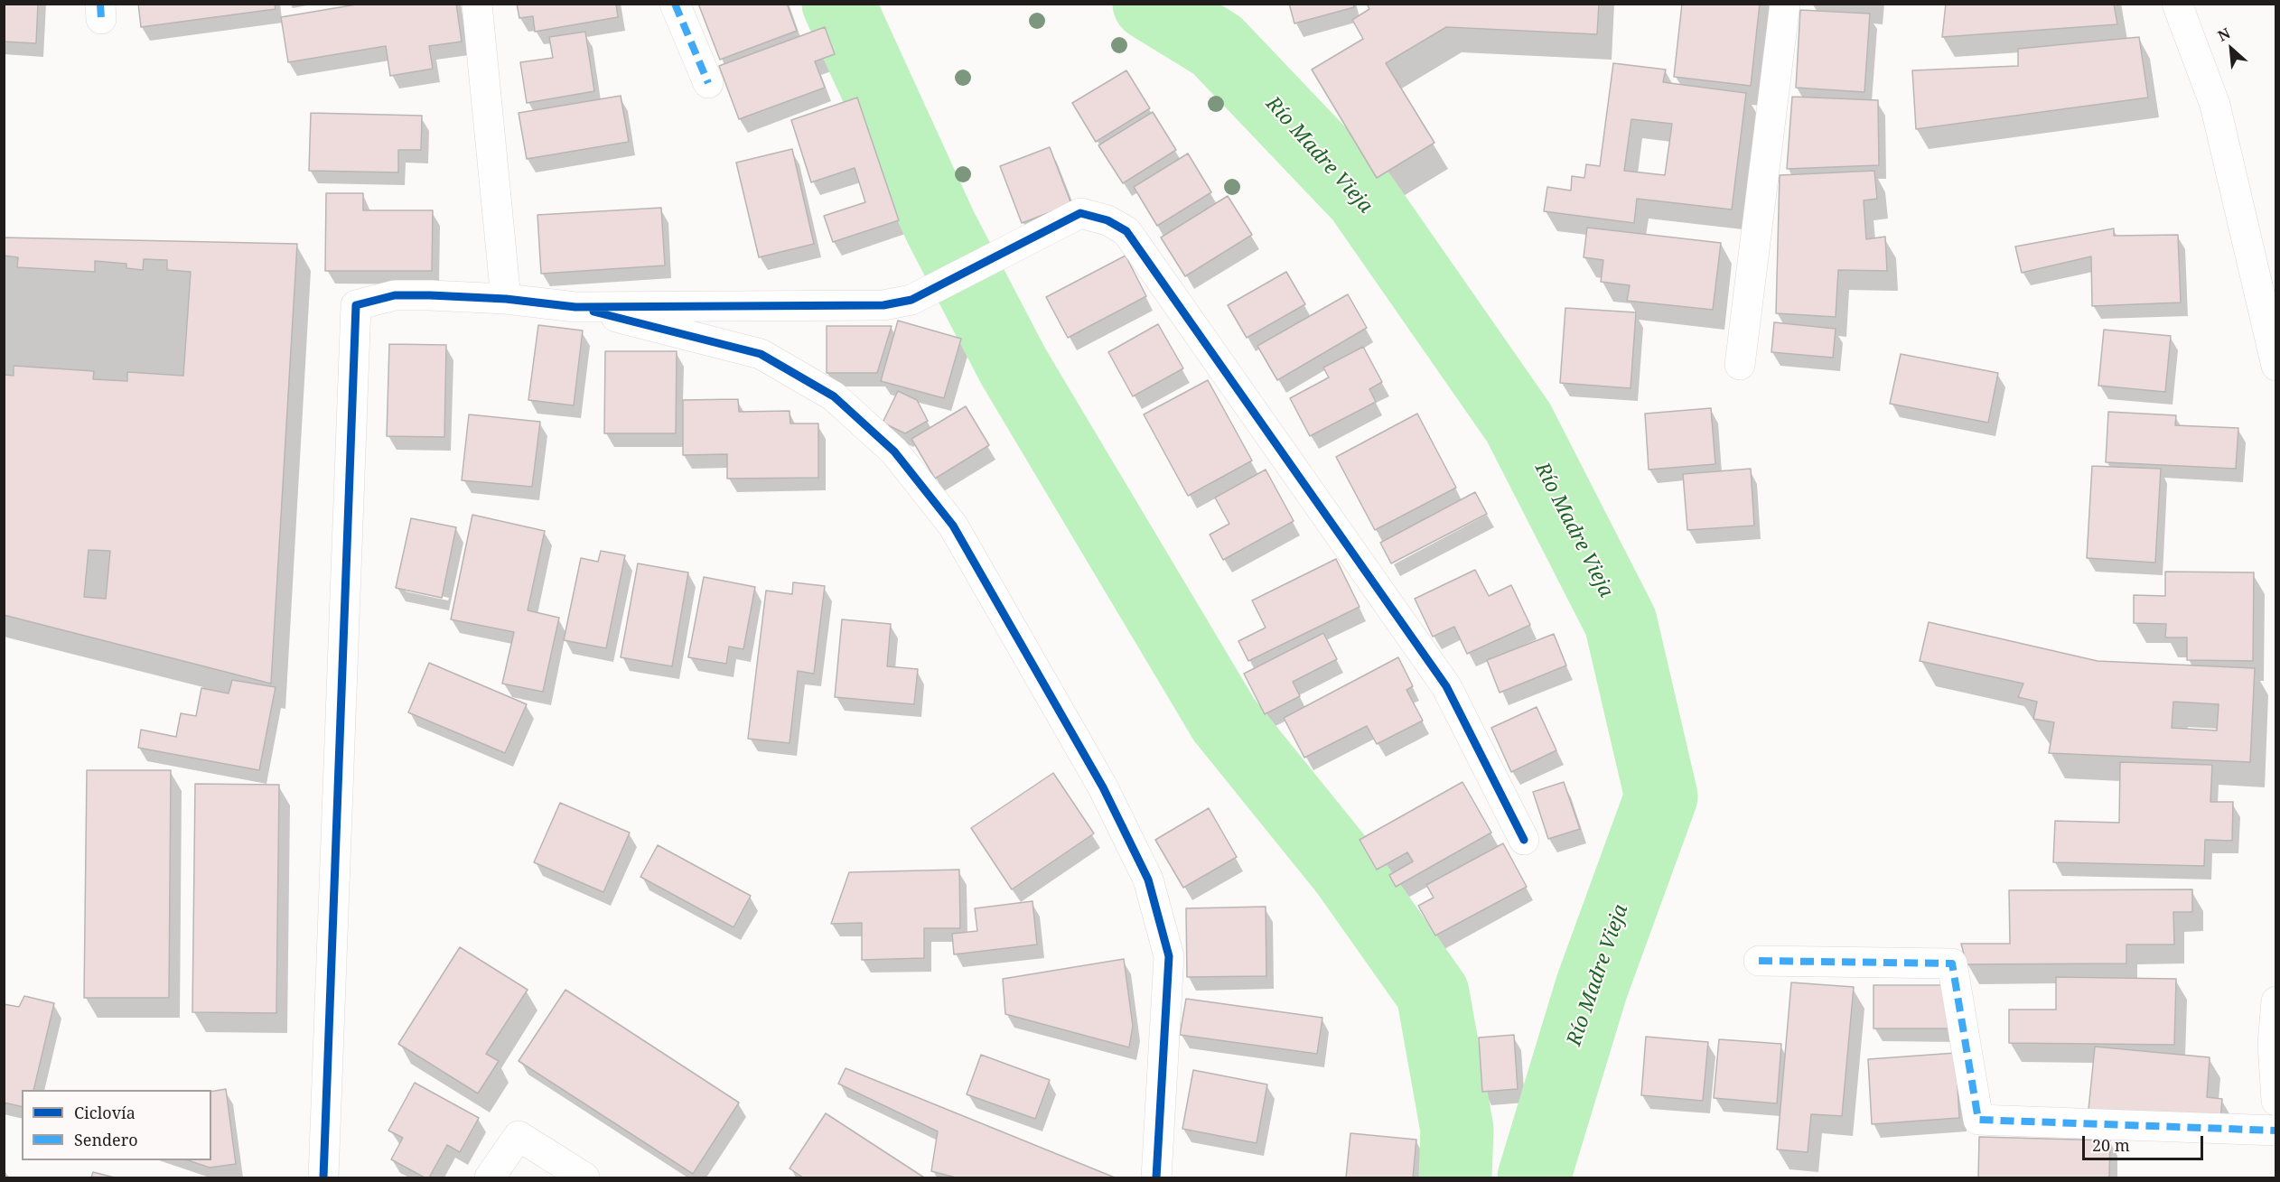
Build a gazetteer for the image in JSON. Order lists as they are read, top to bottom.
{
  "water": ["Río Madre Vieja"],
  "legend": ["Ciclovía", "Sendero"],
  "scale_bar": "20 m",
  "north": "top left"
}
